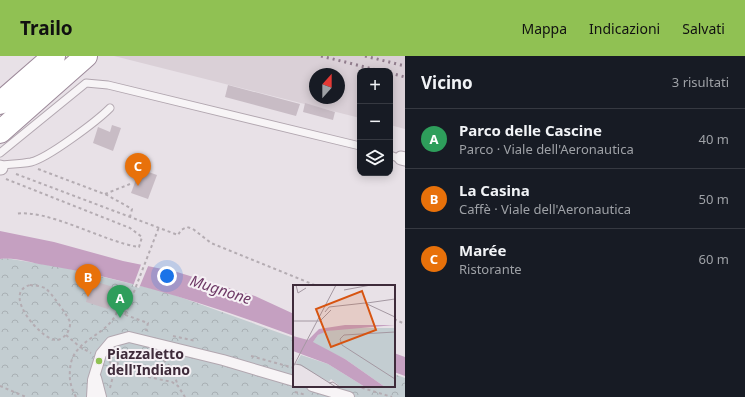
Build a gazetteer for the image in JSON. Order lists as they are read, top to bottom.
{
  "water": ["Mugnone"],
  "places": ["Piazzaletto dell'Indiano"],
  "north": "top",
  "page": {
    "header": "Trailo",
    "nav": ["Mappa", "Indicazioni", "Salvati"],
    "heading": ["Vicino", "3 risultati"],
    "map_buttons": ["+", "−"],
    "list": [
      {
        "mark": "A",
        "name": "Parco delle Cascine",
        "note": "Parco · Viale dell'Aeronautica",
        "value": "40 m"
      },
      {
        "mark": "B",
        "name": "La Casina",
        "note": "Caffè · Viale dell'Aeronautica",
        "value": "50 m"
      },
      {
        "mark": "C",
        "name": "Marée",
        "note": "Ristorante",
        "value": "60 m"
      }
    ],
    "pins": ["C", "B", "A"]
  }
}
